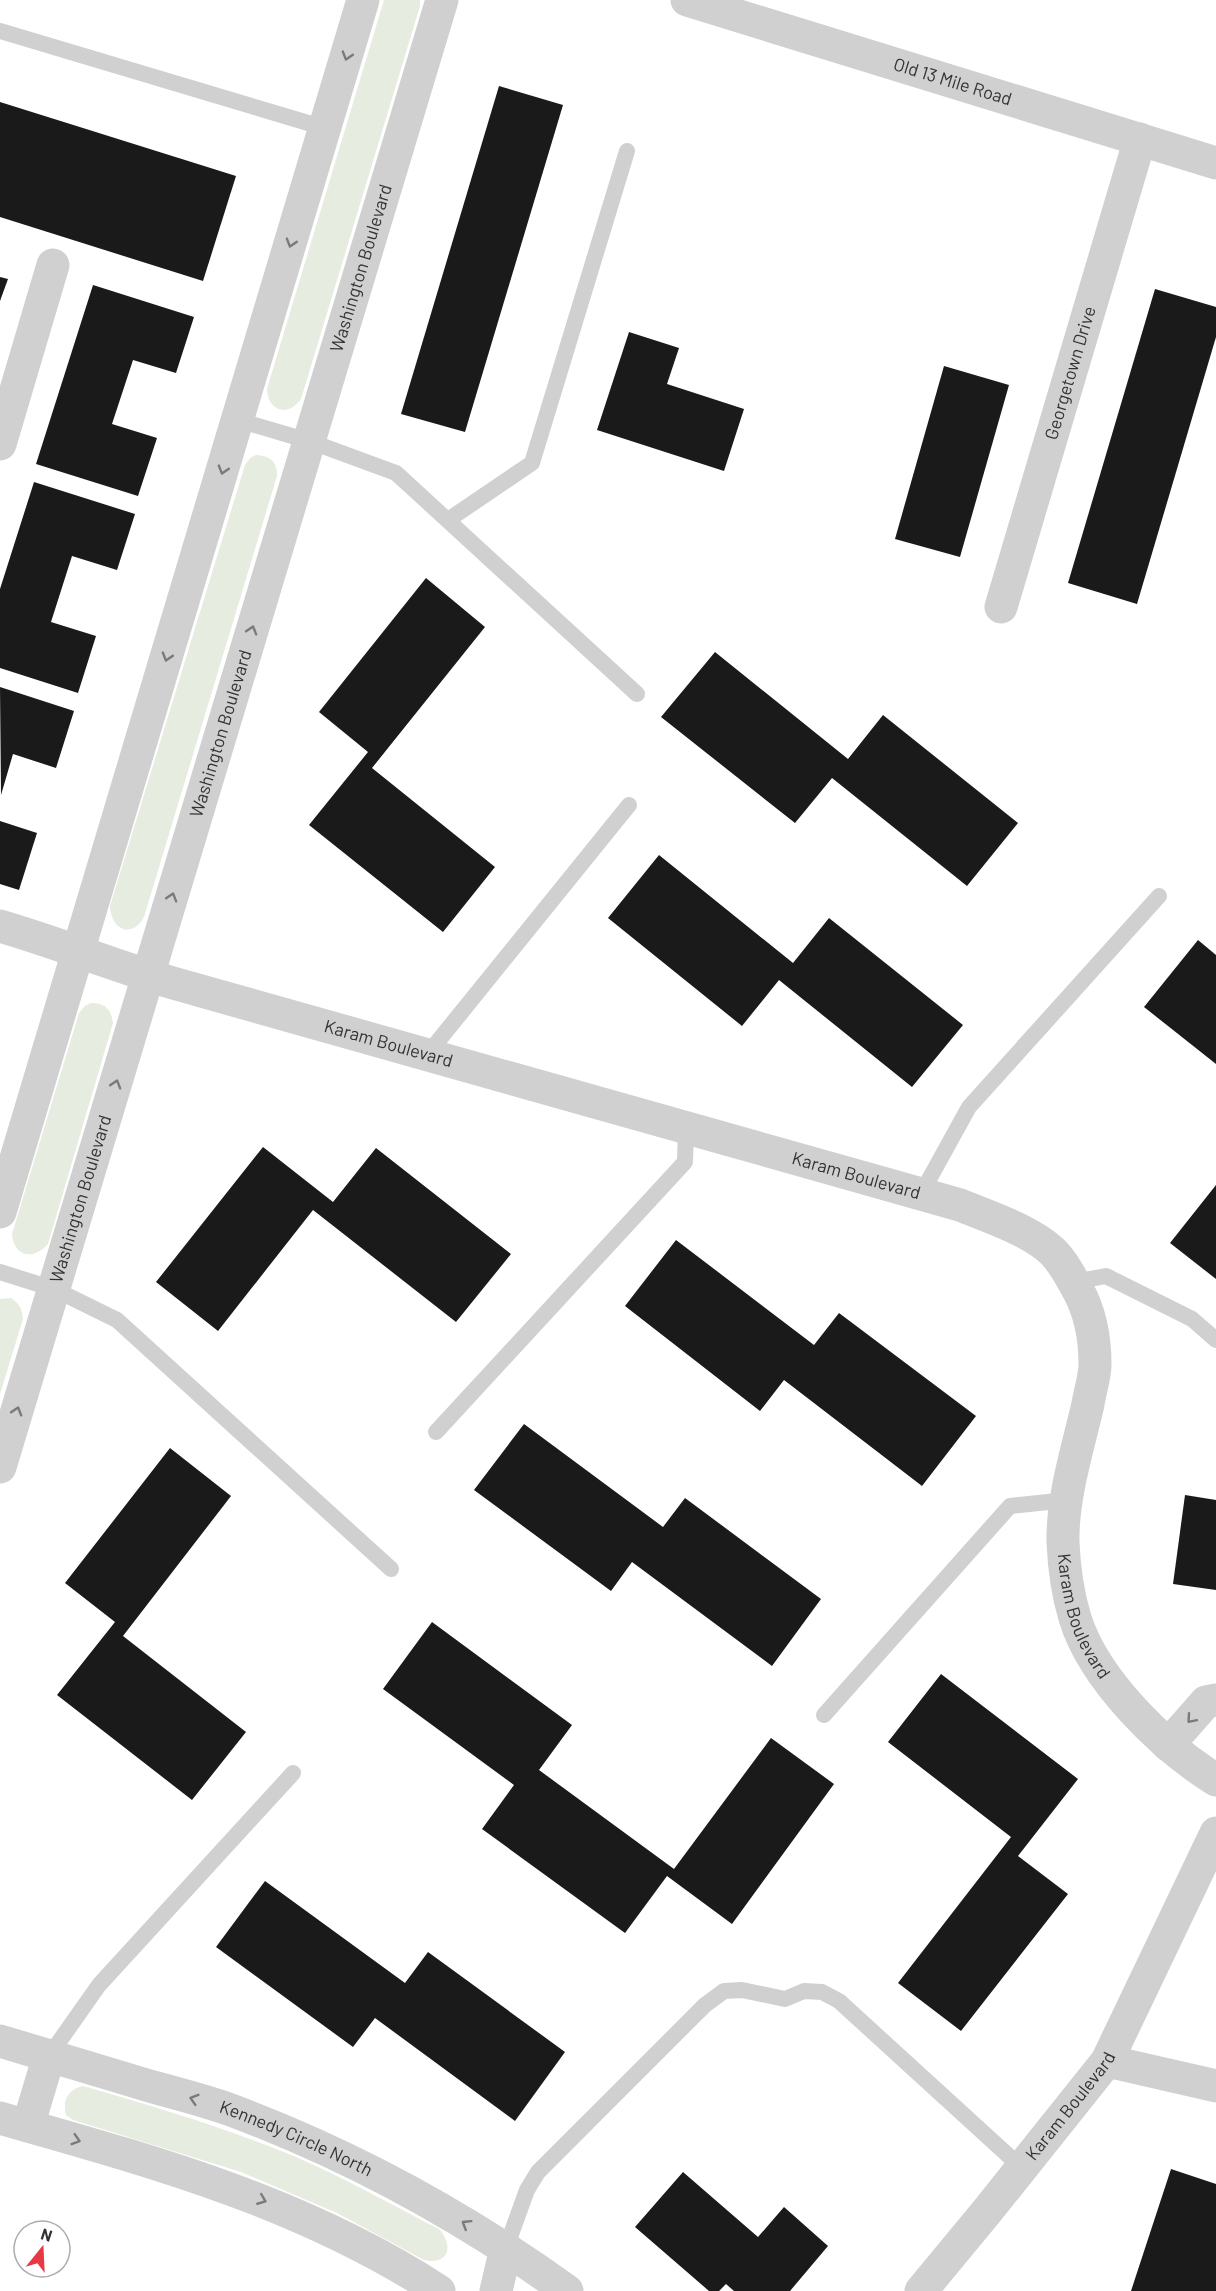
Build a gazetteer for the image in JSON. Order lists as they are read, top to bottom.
{
  "streets": {
    "street": [
      "Old 13 Mile Road",
      "Washington Boulevard",
      "Georgetown Drive",
      "Karam Boulevard",
      "Kennedy Circle North"
    ]
  },
  "crossings": [
    ["Old 13 Mile Road", "Georgetown Drive"],
    ["Washington Boulevard", "Karam Boulevard"]
  ],
  "north": "top"
}
